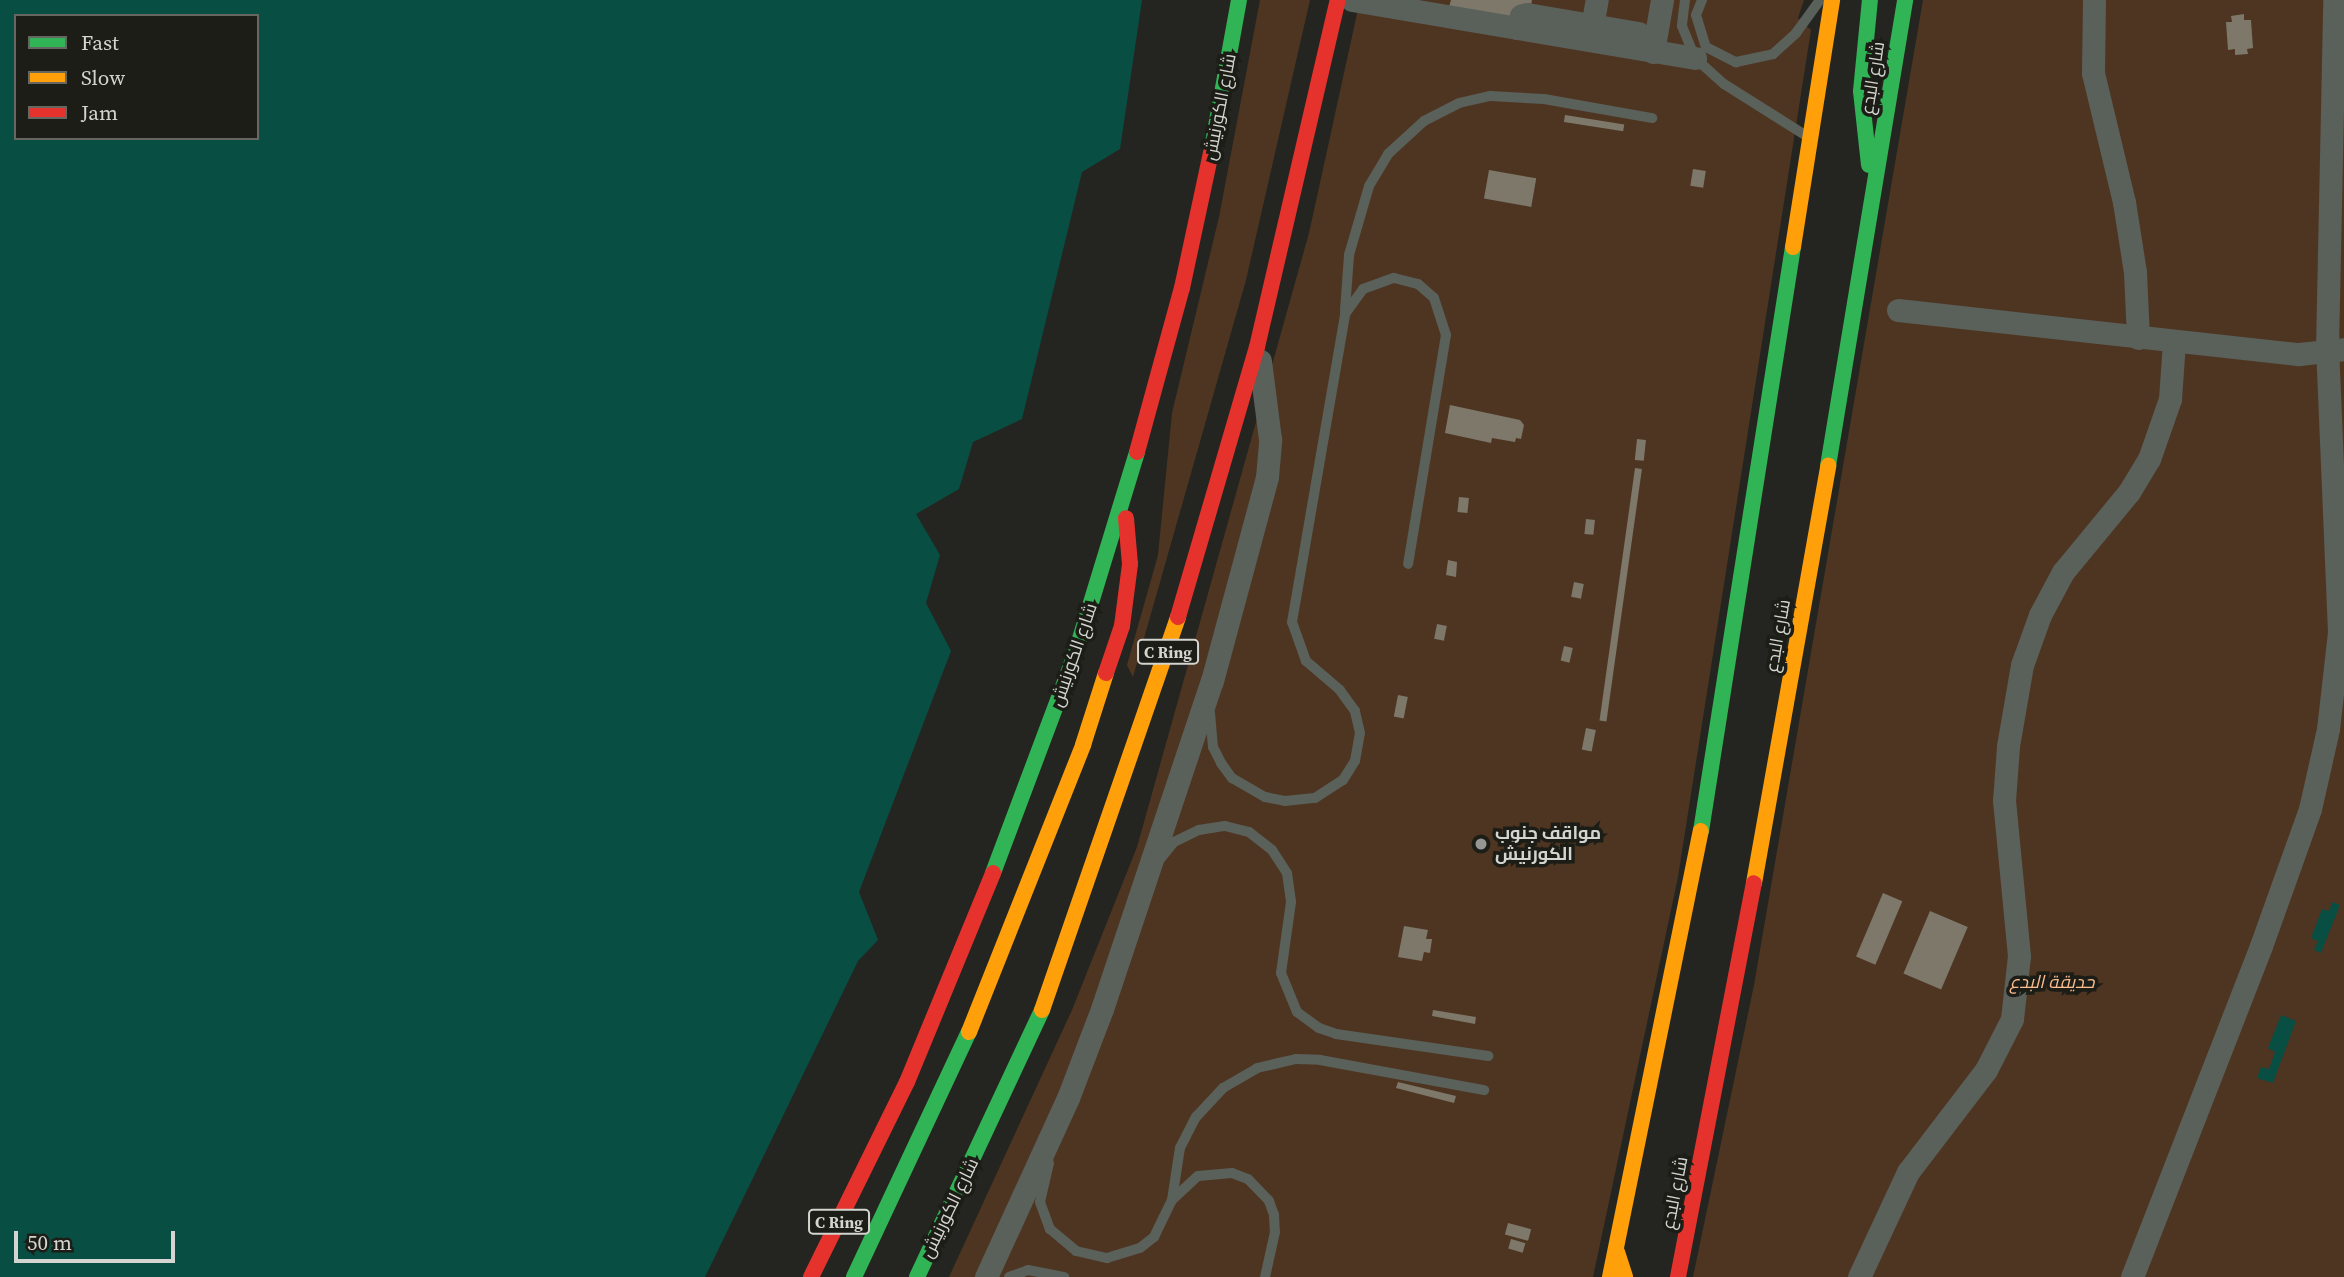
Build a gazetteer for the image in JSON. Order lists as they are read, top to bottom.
{
  "streets": {
    "main road": ["شارع البدع", "شارع الكورنيش", "C Ring"]
  },
  "parks": ["حديقة البدع"],
  "places": ["مواقف جنوب الكورنيش"],
  "legend": ["Fast", "Slow", "Jam"],
  "scale_bar": "50 m"
}
